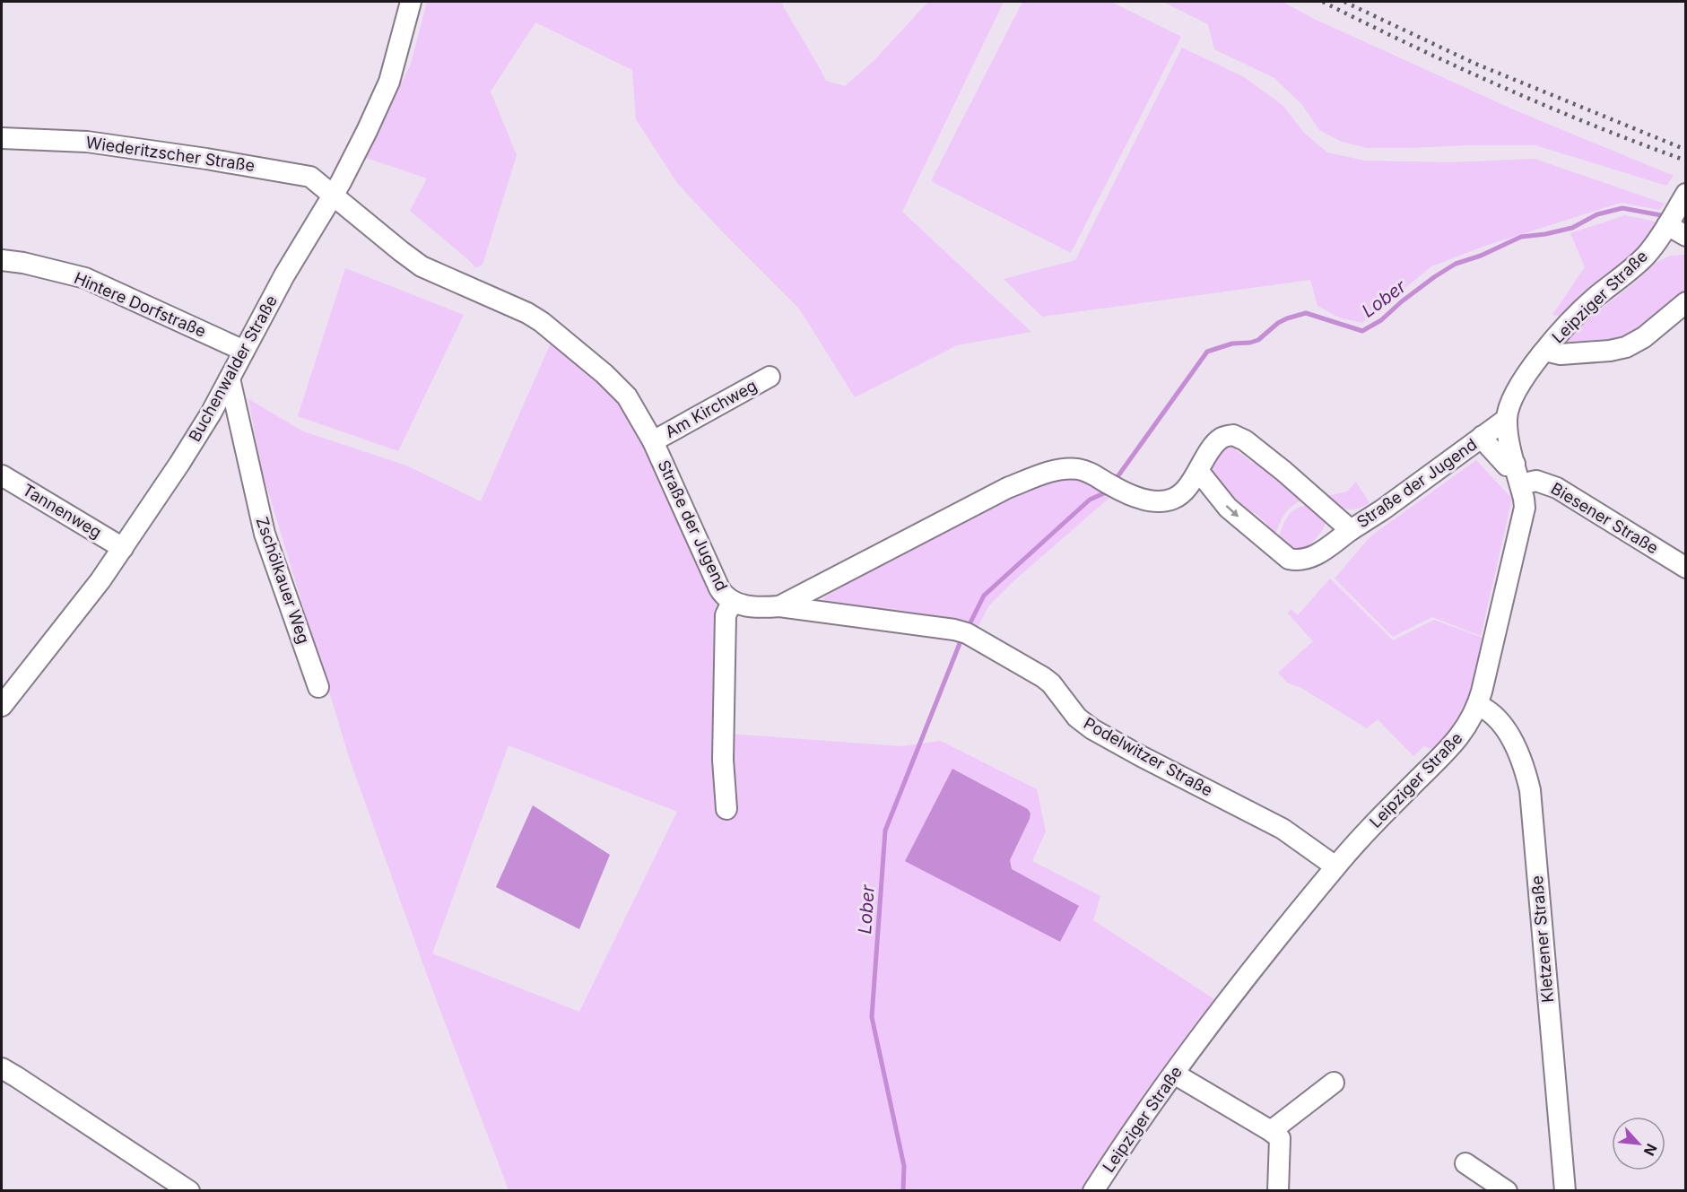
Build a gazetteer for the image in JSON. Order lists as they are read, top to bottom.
{
  "streets": {
    "street": [
      "Wiederitzscher Straße",
      "Leipziger Straße",
      "Hintere Dorfstraße",
      "Buchenwalder Straße",
      "Am Kirchweg",
      "Straße der Jugend",
      "Tannenweg",
      "Biesener Straße",
      "Zschölkauer Weg",
      "Podelwitzer Straße",
      "Kletzener Straße"
    ]
  },
  "crossings": [
    ["Wiederitzscher Straße", "Buchenwalder Straße"],
    ["Wiederitzscher Straße", "Straße der Jugend"],
    ["Leipziger Straße", "Straße der Jugend"],
    ["Leipziger Straße", "Biesener Straße"],
    ["Leipziger Straße", "Podelwitzer Straße"],
    ["Leipziger Straße", "Kletzener Straße"],
    ["Hintere Dorfstraße", "Buchenwalder Straße"],
    ["Buchenwalder Straße", "Straße der Jugend"],
    ["Buchenwalder Straße", "Tannenweg"],
    ["Buchenwalder Straße", "Zschölkauer Weg"],
    ["Am Kirchweg", "Straße der Jugend"],
    ["Straße der Jugend", "Podelwitzer Straße"]
  ],
  "water": ["Lober"],
  "north": "bottom right"
}
